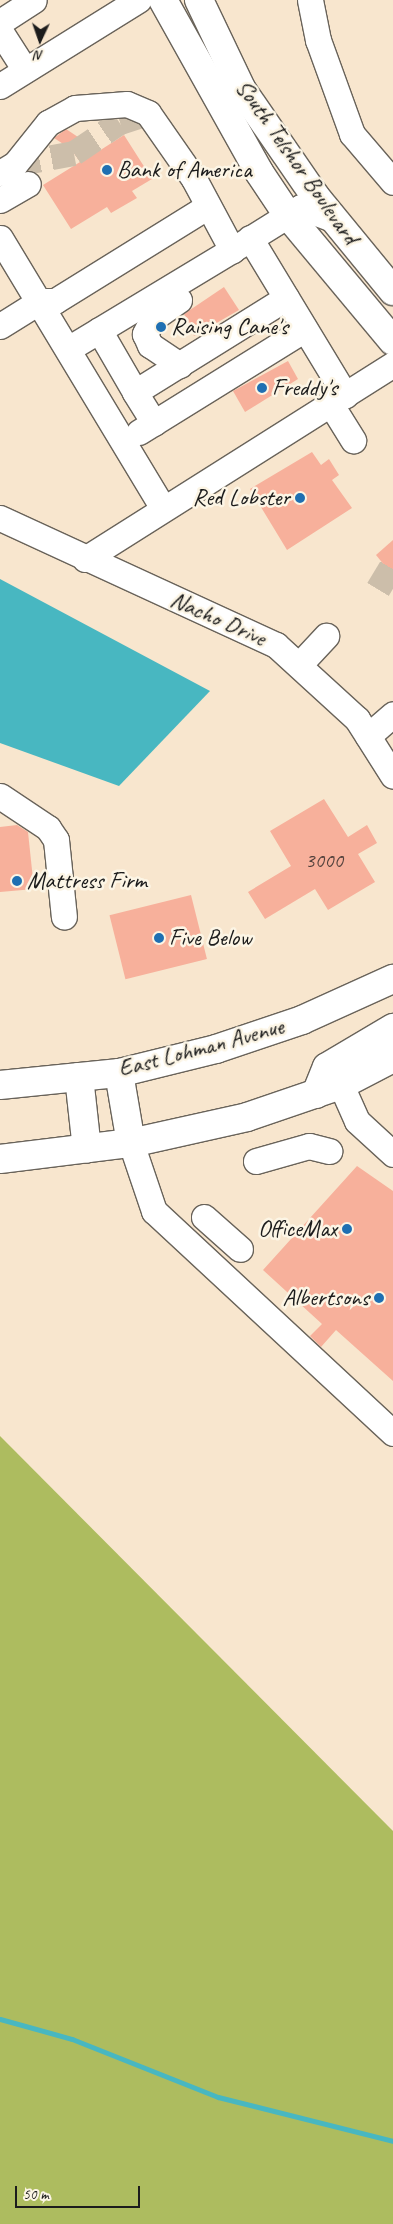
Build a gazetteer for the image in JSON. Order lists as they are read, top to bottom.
{
  "streets": {
    "main road": ["South Telshor Boulevard", "East Lohman Avenue"],
    "street": ["Nacho Drive"]
  },
  "places": [
    "Bank of America",
    "Raising Cane's",
    "Freddy's",
    "Red Lobster",
    "Mattress Firm",
    "Five Below",
    "OfficeMax",
    "Albertsons"
  ],
  "house_numbers": ["3000"],
  "scale_bar": "50 m",
  "north": "bottom"
}
